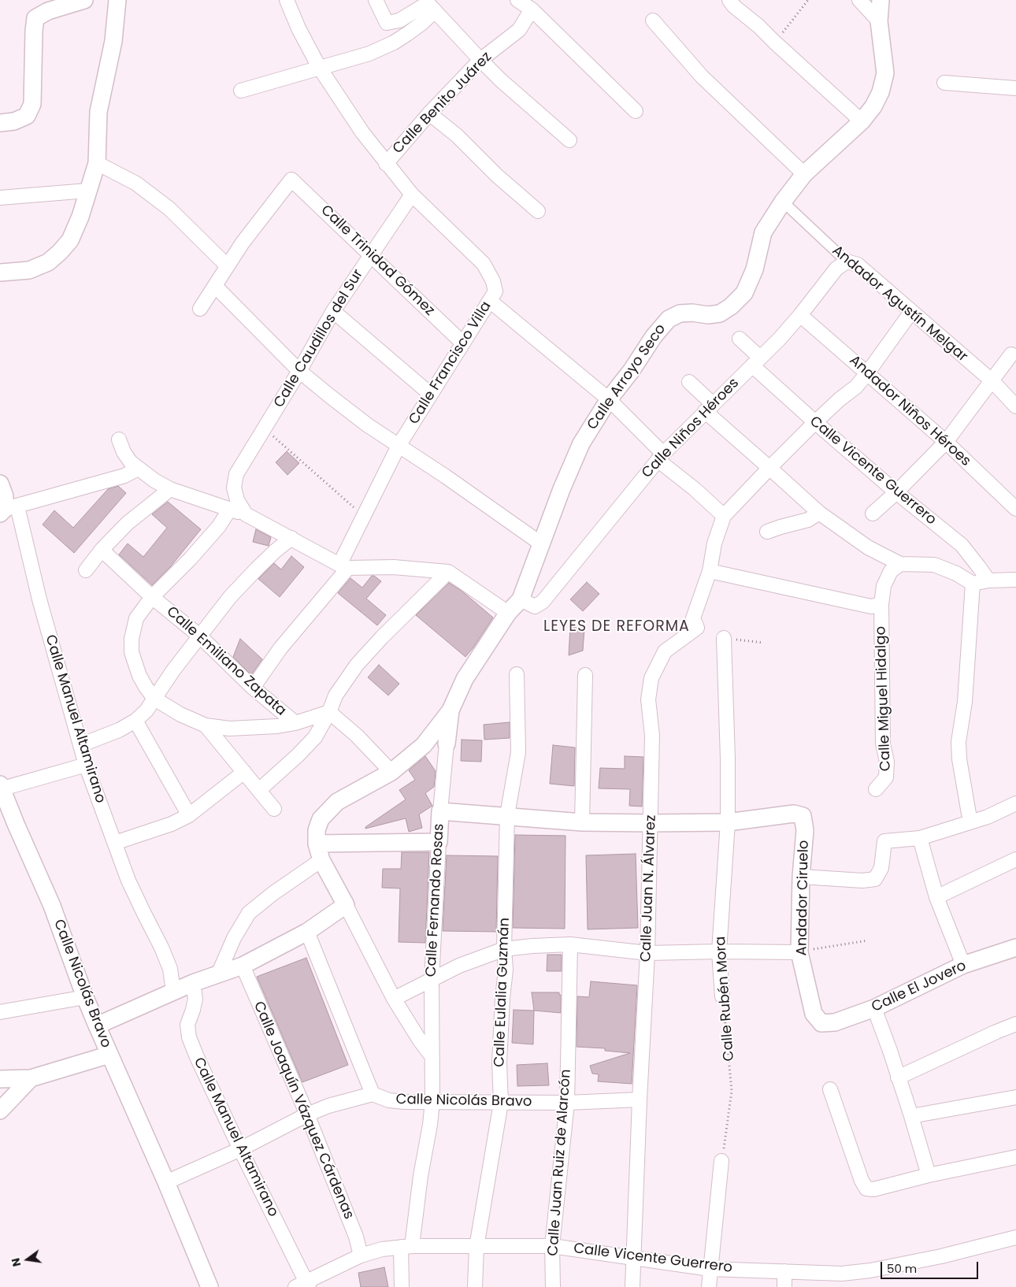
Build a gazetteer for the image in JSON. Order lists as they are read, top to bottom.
{
  "streets": {
    "street": [
      "Calle Benito Juárez",
      "Calle Trinidad Gómez",
      "Andador Agustín Melgar",
      "Calle Caudillos del Sur",
      "Calle Francisco Villa",
      "Calle Arroyo Seco",
      "Andador Niños Héroes",
      "Calle Niños Héroes",
      "Calle Vicente Guerrero",
      "Calle Emiliano Zapata",
      "Calle Miguel Hidalgo",
      "Calle Manuel Altamirano",
      "Calle Juan N. Álvarez",
      "Andador Ciruelo",
      "Calle Fernando Rosas",
      "Calle Nicolás Bravo",
      "Calle El Jovero",
      "Calle Eulalia Guzmán",
      "Calle Rubén Mora",
      "Calle Joaquín Vázquez Cárdenas",
      "Calle Juan Ruiz de Alarcón"
    ]
  },
  "crossings": [
    ["Calle Benito Juárez", "Calle Francisco Villa"],
    ["Calle Trinidad Gómez", "Calle Caudillos del Sur"],
    ["Calle Trinidad Gómez", "Calle Francisco Villa"],
    ["Andador Agustín Melgar", "Calle Arroyo Seco"],
    ["Andador Agustín Melgar", "Calle Niños Héroes"],
    ["Calle Caudillos del Sur", "Calle Francisco Villa"],
    ["Calle Francisco Villa", "Calle Emiliano Zapata"],
    ["Calle Arroyo Seco", "Calle Niños Héroes"],
    ["Calle Arroyo Seco", "Calle Fernando Rosas"],
    ["Andador Niños Héroes", "Calle Niños Héroes"],
    ["Calle Niños Héroes", "Calle Vicente Guerrero"],
    ["Calle Vicente Guerrero", "Calle Manuel Altamirano"],
    ["Calle Vicente Guerrero", "Calle Juan N. Álvarez"],
    ["Calle Vicente Guerrero", "Calle Fernando Rosas"],
    ["Calle Vicente Guerrero", "Calle Eulalia Guzmán"],
    ["Calle Vicente Guerrero", "Calle Joaquín Vázquez Cárdenas"],
    ["Calle Vicente Guerrero", "Calle Juan Ruiz de Alarcón"],
    ["Calle Juan N. Álvarez", "Calle Nicolás Bravo"],
    ["Andador Ciruelo", "Calle El Jovero"],
    ["Andador Ciruelo", "Calle Rubén Mora"],
    ["Calle Fernando Rosas", "Calle Nicolás Bravo"],
    ["Calle Nicolás Bravo", "Calle Eulalia Guzmán"],
    ["Calle Nicolás Bravo", "Calle Juan Ruiz de Alarcón"]
  ],
  "districts": ["LEYES DE REFORMA"],
  "scale_bar": "50 m",
  "north": "left"
}
